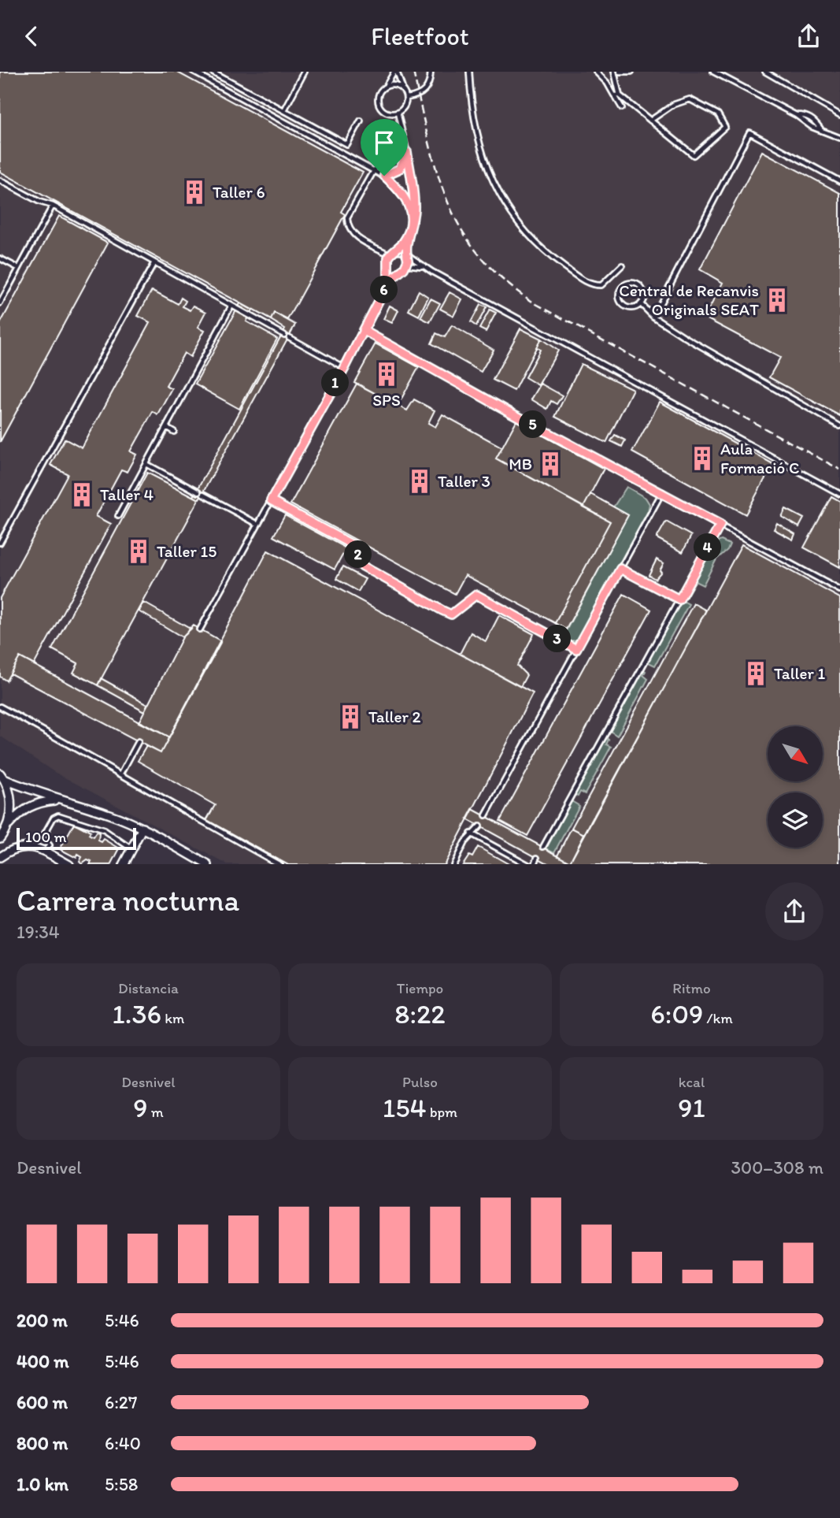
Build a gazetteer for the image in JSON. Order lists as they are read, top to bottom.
{
  "places": {
    "building": [
      "Taller 6",
      "Central de Recanvis Originals SEAT",
      "SPS",
      "Aula Formació C",
      "MB",
      "Taller 3",
      "Taller 4",
      "Taller 15",
      "Taller 1",
      "Taller 2"
    ]
  },
  "scale_bar": "100 m",
  "north": "bottom right",
  "page": {
    "header": "Fleetfoot",
    "pins": [
      "6",
      "1",
      "5",
      "4",
      "2",
      "3"
    ],
    "scale": "100 m",
    "heading": ["Carrera nocturna", "19:34"],
    "stats": [
      ["Distancia", "1.36 km"],
      ["Tiempo", "8:22"],
      ["Ritmo", "6:09 /km"],
      ["Desnivel", "9 m"],
      ["Pulso", "154 bpm"],
      ["kcal", "91"]
    ],
    "chart": ["Desnivel", "300–308 m"],
    "list": [
      {
        "name": "200 m",
        "note": "5:46"
      },
      {
        "name": "400 m",
        "note": "5:46"
      },
      {
        "name": "600 m",
        "note": "6:27"
      },
      {
        "name": "800 m",
        "note": "6:40"
      },
      {
        "name": "1.0 km",
        "note": "5:58"
      }
    ]
  }
}
